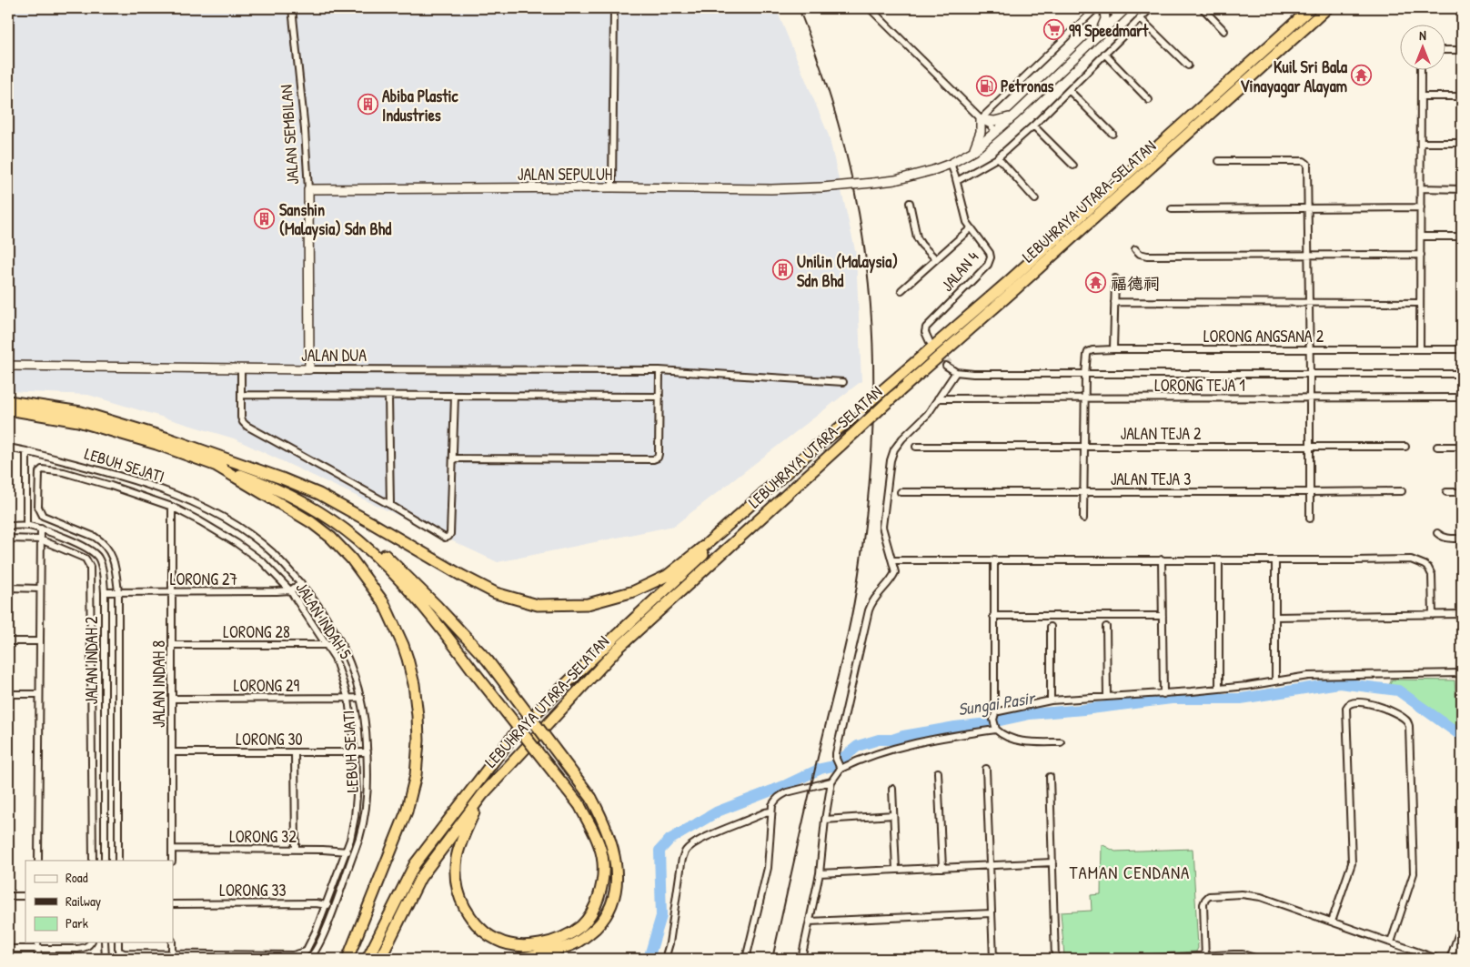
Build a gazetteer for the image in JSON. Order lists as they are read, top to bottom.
{
  "streets": {
    "highway": ["LEBUHRAYA UTARA–SELATAN"],
    "main road": ["JALAN SEMBILAN", "JALAN SEPULUH", "JALAN DUA"],
    "street": [
      "JALAN 4",
      "LORONG ANGSANA 2",
      "LORONG TEJA 1",
      "JALAN TEJA 2",
      "LEBUH SEJATI",
      "JALAN TEJA 3",
      "LORONG 27",
      "JALAN INDAH 5",
      "LORONG 28",
      "JALAN INDAH 2",
      "JALAN INDAH 8",
      "LORONG 29",
      "LORONG 30",
      "LORONG 32",
      "LORONG 33"
    ]
  },
  "crossings": [
    ["JALAN SEMBILAN", "JALAN SEPULUH"],
    ["JALAN SEMBILAN", "JALAN DUA"],
    ["JALAN SEPULUH", "JALAN 4"],
    ["LEBUH SEJATI", "LORONG 28"],
    ["LEBUH SEJATI", "LORONG 29"],
    ["LEBUH SEJATI", "LORONG 30"],
    ["LEBUH SEJATI", "LORONG 32"],
    ["LEBUH SEJATI", "LORONG 33"],
    ["LORONG 27", "JALAN INDAH 5"],
    ["LORONG 27", "JALAN INDAH 2"],
    ["LORONG 27", "JALAN INDAH 8"],
    ["JALAN INDAH 5", "LORONG 28"],
    ["JALAN INDAH 5", "JALAN INDAH 8"],
    ["JALAN INDAH 5", "LORONG 29"],
    ["JALAN INDAH 5", "LORONG 30"],
    ["JALAN INDAH 5", "LORONG 32"],
    ["JALAN INDAH 5", "LORONG 33"],
    ["LORONG 28", "JALAN INDAH 8"],
    ["JALAN INDAH 8", "LORONG 29"],
    ["JALAN INDAH 8", "LORONG 30"],
    ["JALAN INDAH 8", "LORONG 32"]
  ],
  "districts": ["TAMAN CENDANA"],
  "water": ["Sungai Pasir"],
  "places": {
    "supermarket": ["99 Speedmart"],
    "temple": ["Kuil Sri Bala Vinayagar Alayam", "福德祠"],
    "fuel station": ["Petronas"],
    "building": ["Abiba Plastic Industries", "Sanshin (Malaysia) Sdn Bhd", "Unilin (Malaysia) Sdn Bhd"]
  },
  "legend": ["Road", "Railway", "Park"],
  "north": "top"
}
